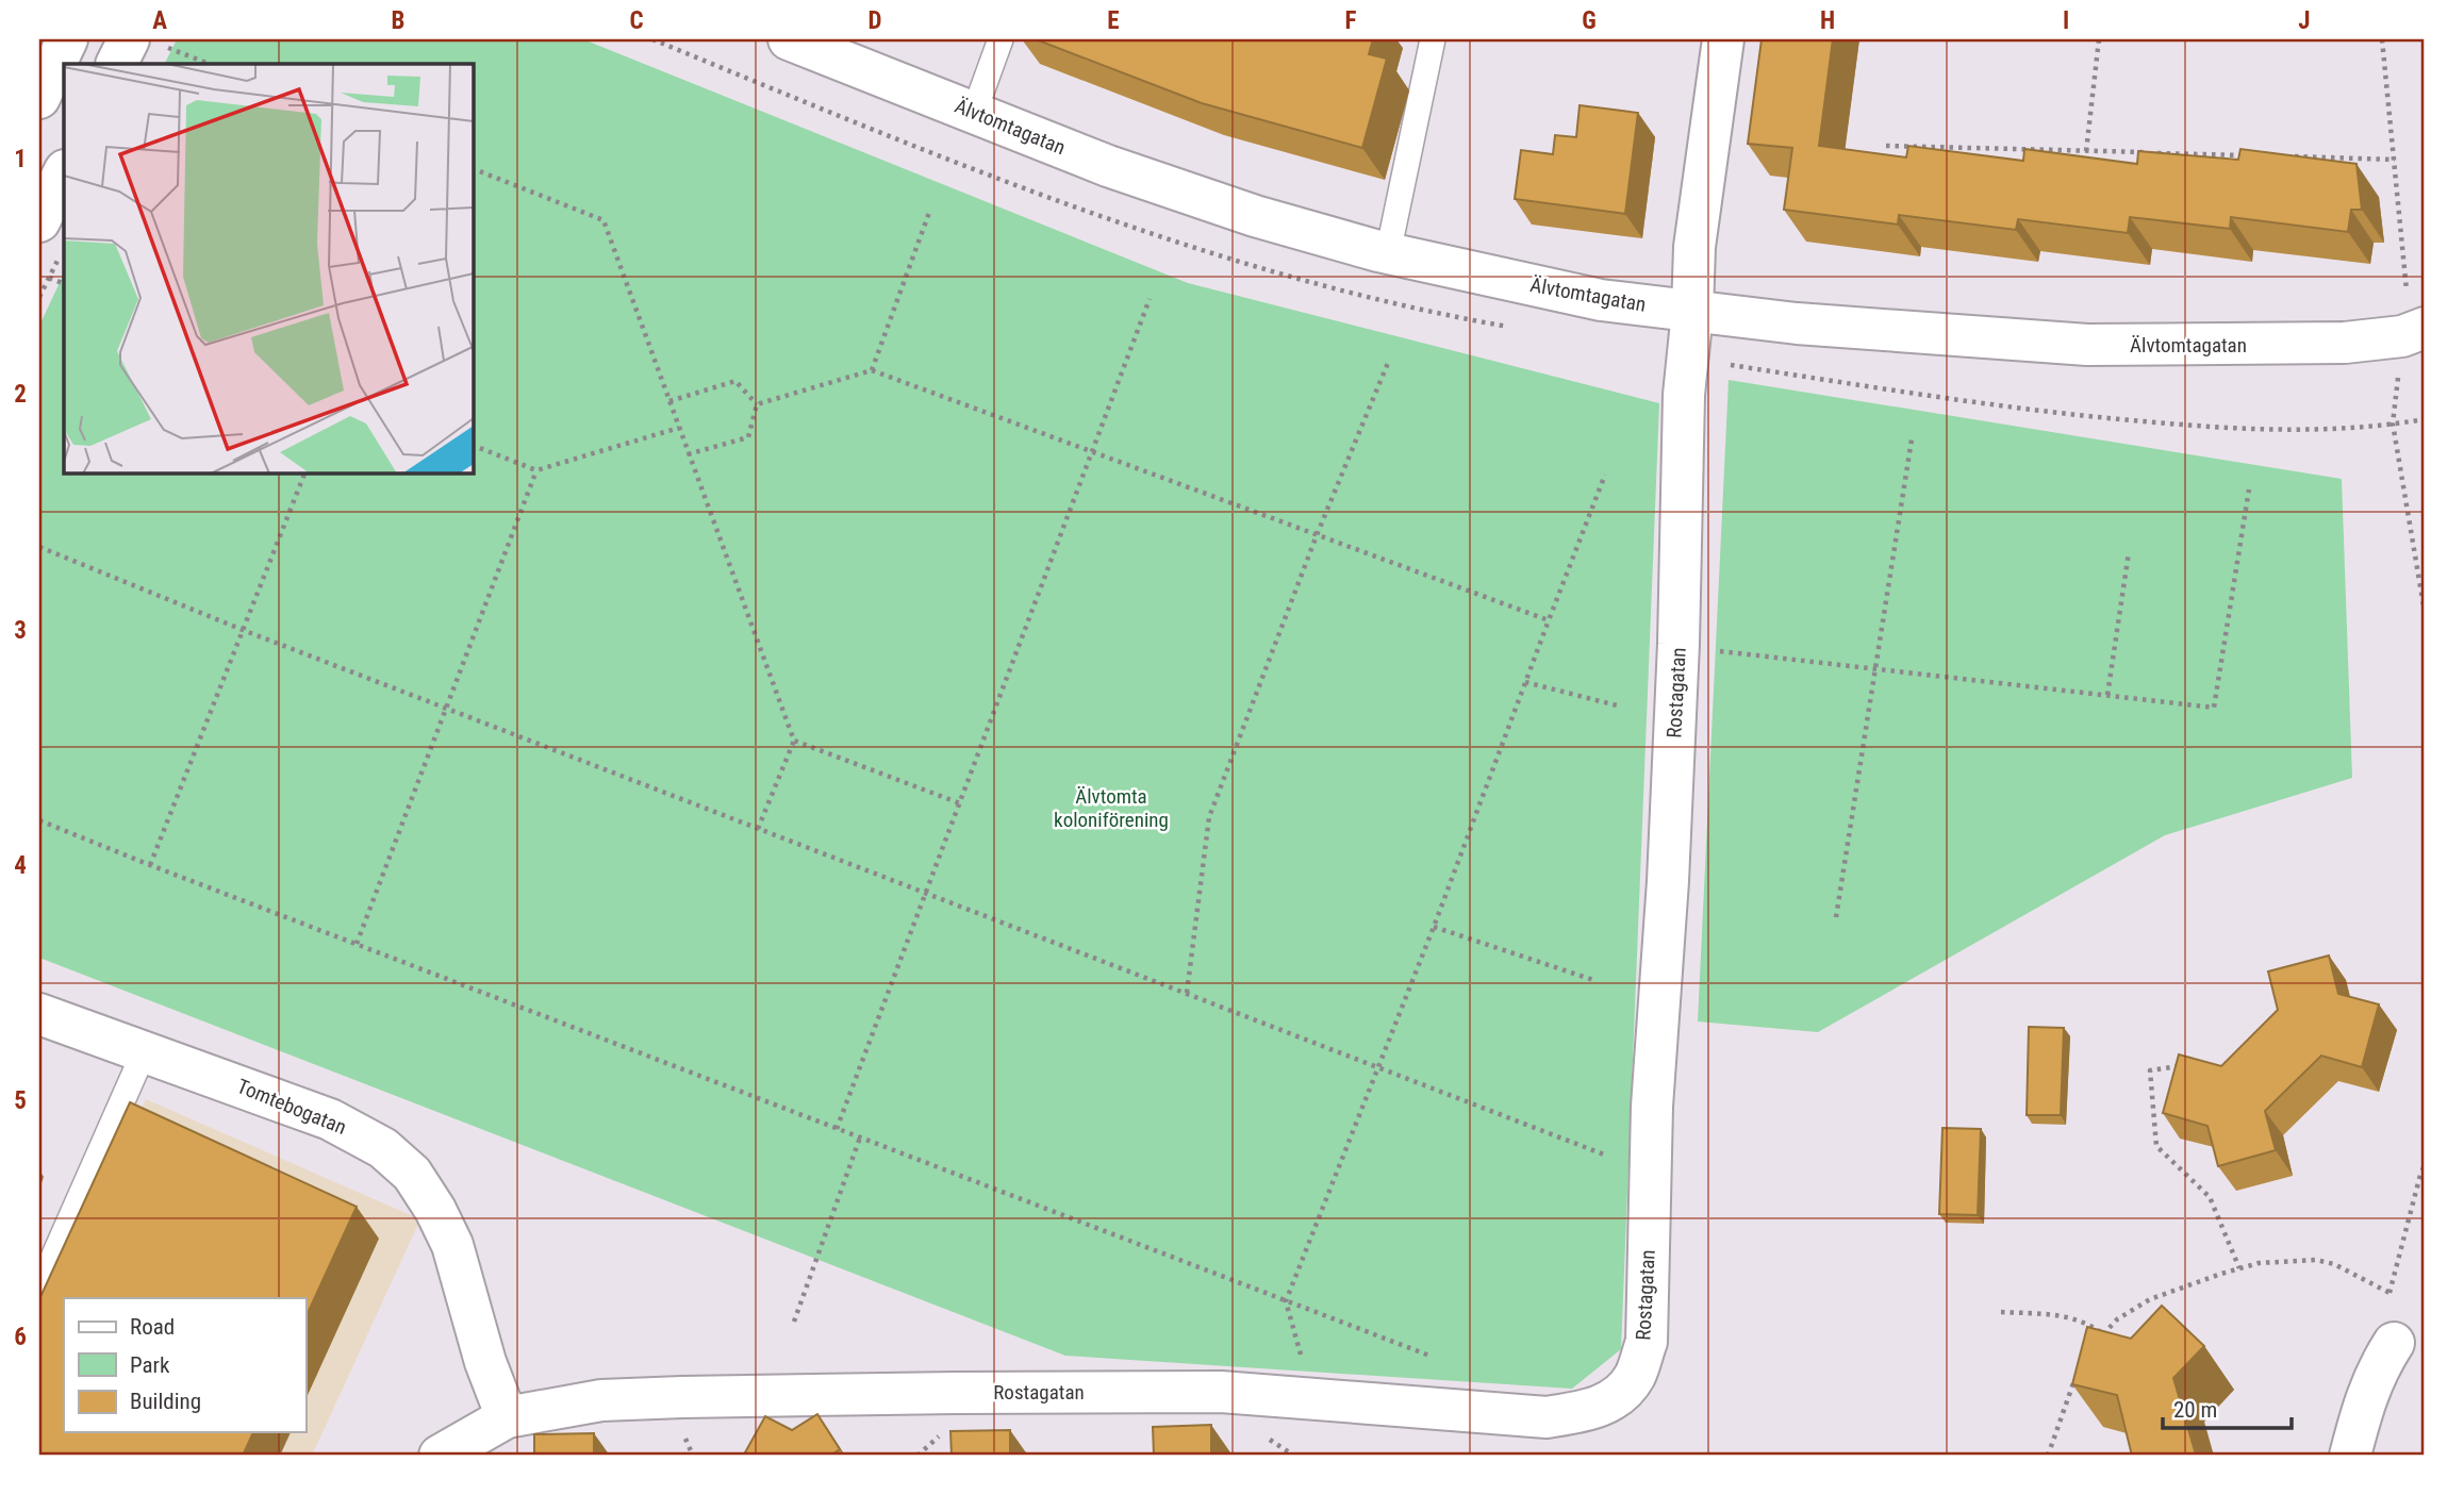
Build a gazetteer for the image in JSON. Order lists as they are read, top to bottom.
{
  "streets": {
    "street": ["Älvtomtagatan", "Rostagatan", "Tomtebogatan"]
  },
  "crossings": [
    ["Älvtomtagatan", "Rostagatan"],
    ["Rostagatan", "Tomtebogatan"]
  ],
  "parks": ["Älvtomta koloniförening"],
  "legend": ["Road", "Park", "Building"],
  "scale_bar": "20 m",
  "grid": {
    "columns": [
      "A",
      "B",
      "C",
      "D",
      "E",
      "F",
      "G",
      "H",
      "I",
      "J"
    ],
    "rows": [
      "1",
      "2",
      "3",
      "4",
      "5",
      "6"
    ]
  }
}
